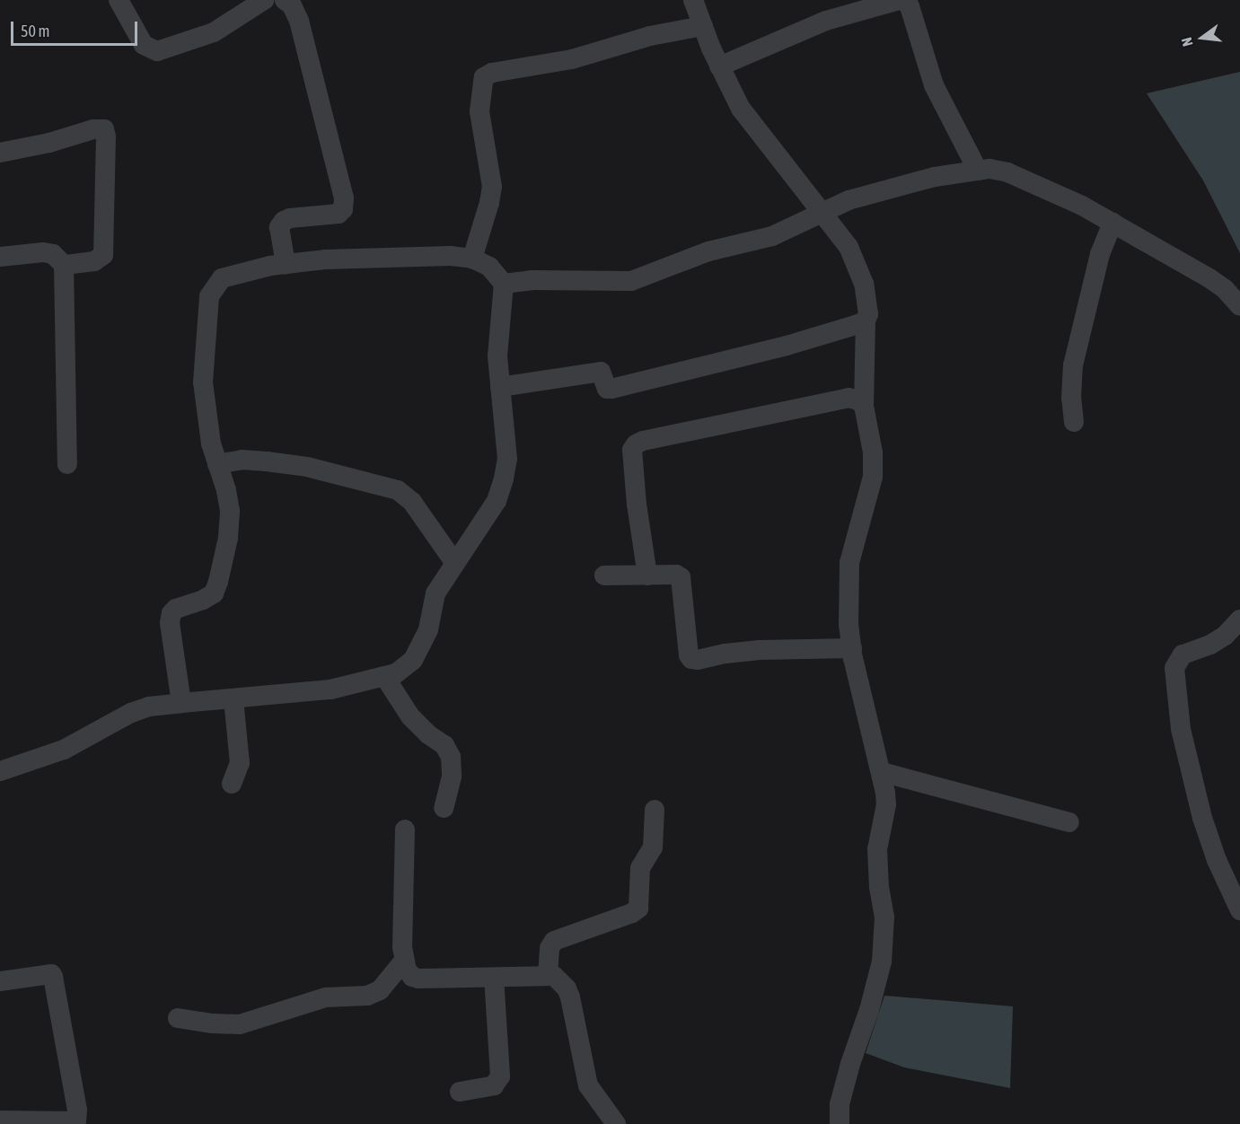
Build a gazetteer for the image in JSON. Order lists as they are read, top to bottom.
{
  "scale_bar": "50 m",
  "north": "left"
}
